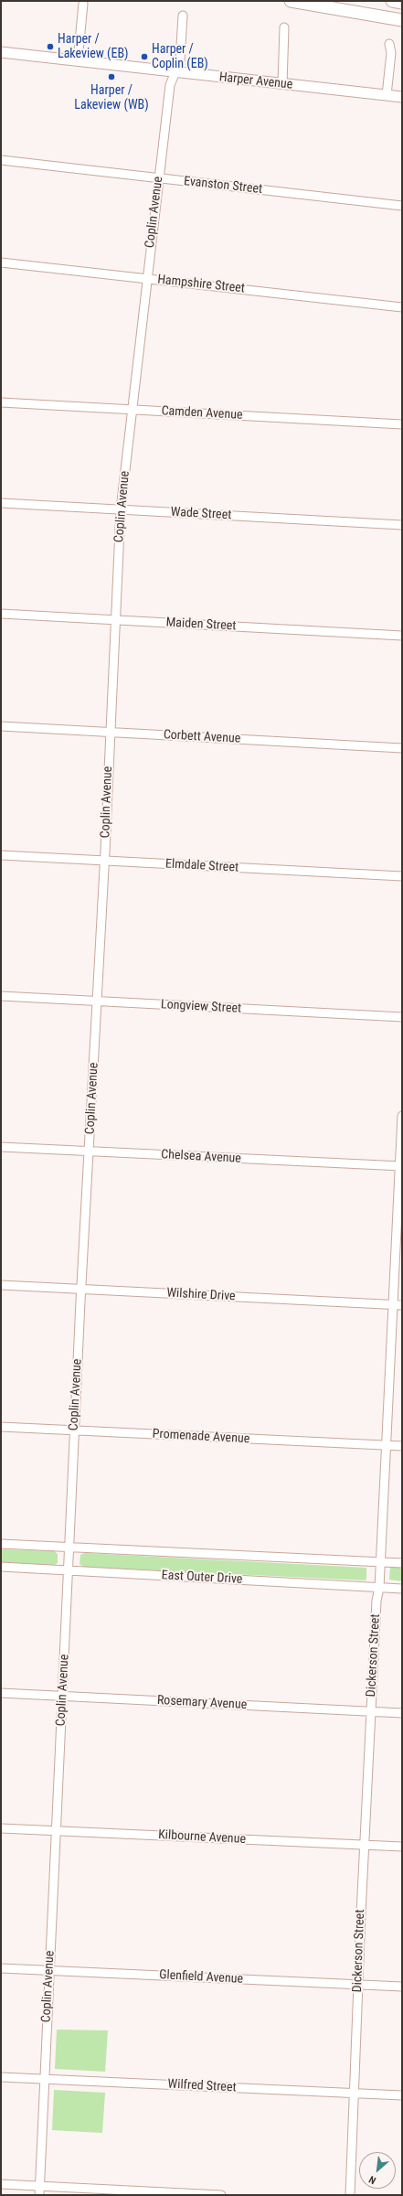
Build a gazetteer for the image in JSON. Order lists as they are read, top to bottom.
{
  "streets": {
    "main road": ["Harper Avenue"],
    "street": [
      "Evanston Street",
      "Coplin Avenue",
      "Hampshire Street",
      "Camden Avenue",
      "Wade Street",
      "Maiden Street",
      "Corbett Avenue",
      "Elmdale Street",
      "Longview Street",
      "Chelsea Avenue",
      "Wilshire Drive",
      "Promenade Avenue",
      "East Outer Drive",
      "Dickerson Street",
      "Rosemary Avenue",
      "Kilbourne Avenue",
      "Glenfield Avenue",
      "Wilfred Street"
    ]
  },
  "crossings": [
    ["Harper Avenue", "Coplin Avenue"],
    ["Evanston Street", "Coplin Avenue"],
    ["Coplin Avenue", "Hampshire Street"],
    ["Coplin Avenue", "Camden Avenue"],
    ["Coplin Avenue", "Wade Street"],
    ["Coplin Avenue", "Maiden Street"],
    ["Coplin Avenue", "Corbett Avenue"],
    ["Coplin Avenue", "Elmdale Street"],
    ["Coplin Avenue", "Longview Street"],
    ["Coplin Avenue", "Chelsea Avenue"],
    ["Coplin Avenue", "Wilshire Drive"],
    ["Coplin Avenue", "Promenade Avenue"],
    ["Coplin Avenue", "East Outer Drive"],
    ["Coplin Avenue", "Rosemary Avenue"],
    ["Coplin Avenue", "Kilbourne Avenue"],
    ["Coplin Avenue", "Glenfield Avenue"],
    ["Coplin Avenue", "Wilfred Street"],
    ["Chelsea Avenue", "Dickerson Street"],
    ["Wilshire Drive", "Dickerson Street"],
    ["Promenade Avenue", "Dickerson Street"],
    ["East Outer Drive", "Dickerson Street"],
    ["Dickerson Street", "Rosemary Avenue"],
    ["Dickerson Street", "Kilbourne Avenue"],
    ["Dickerson Street", "Glenfield Avenue"],
    ["Dickerson Street", "Wilfred Street"]
  ],
  "places": ["Harper / Lakeview (EB)", "Harper / Coplin (EB)", "Harper / Lakeview (WB)"],
  "north": "bottom left"
}
